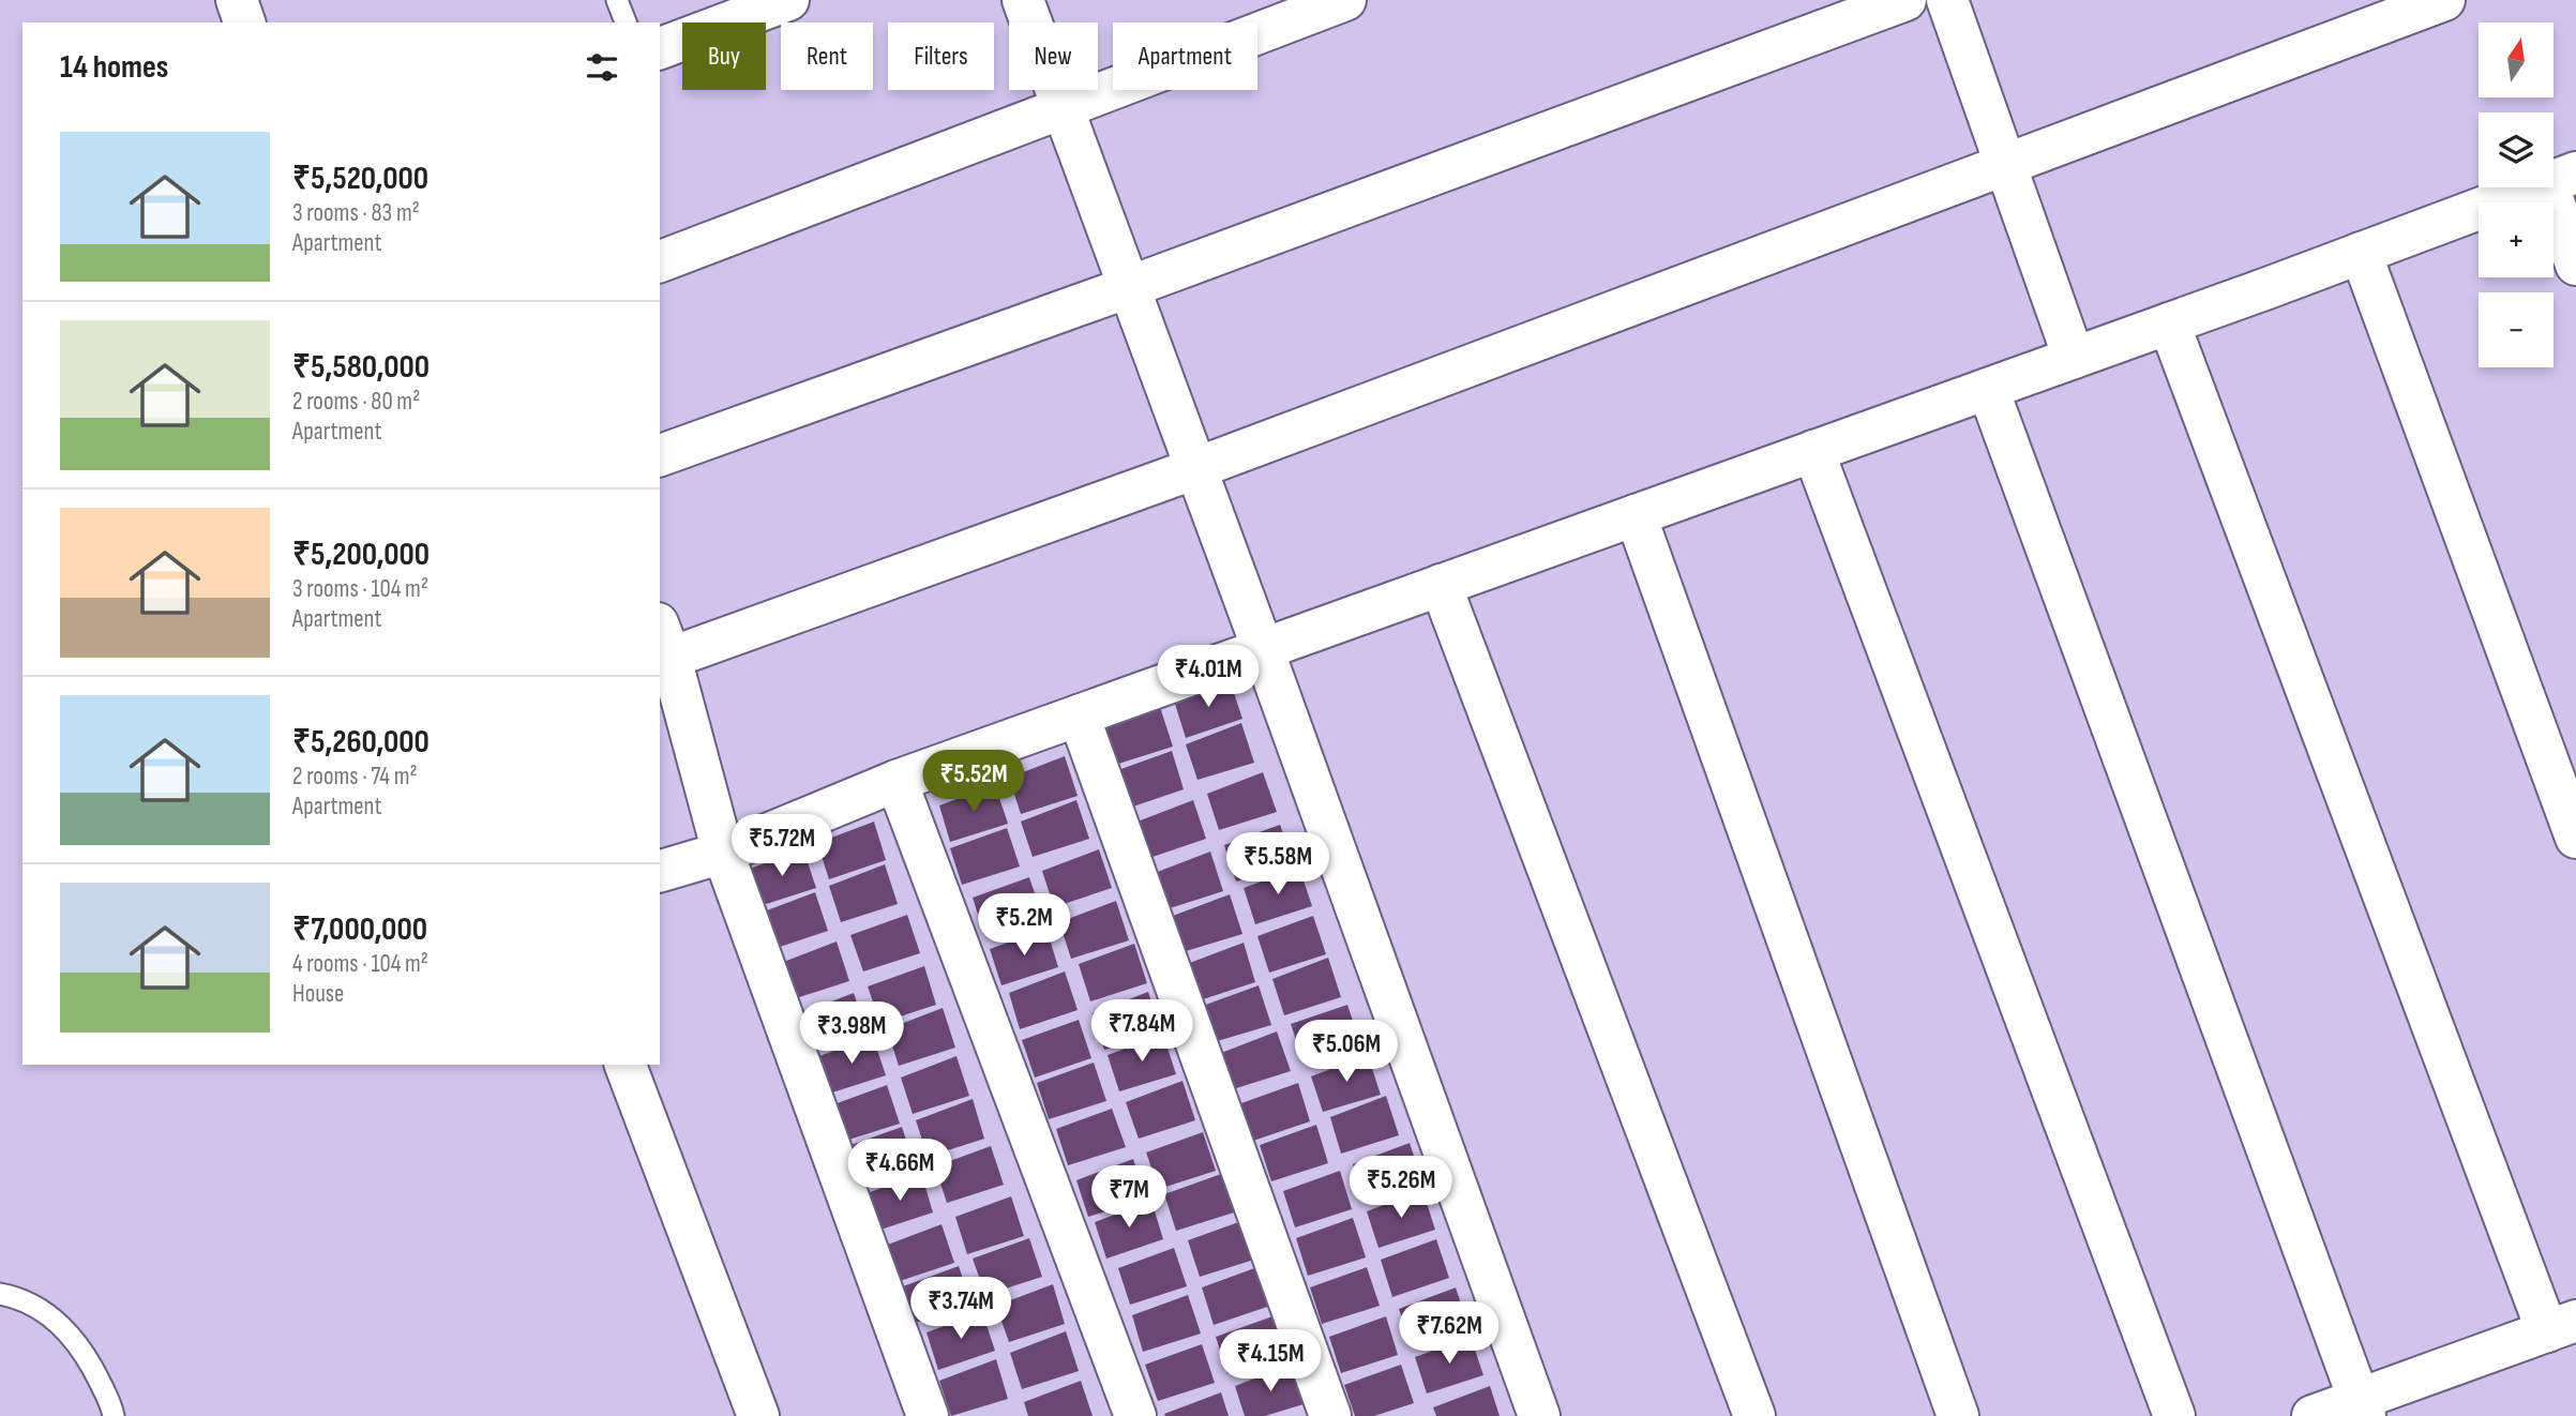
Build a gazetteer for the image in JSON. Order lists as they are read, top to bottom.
{
  "north": "top",
  "page": {
    "map_buttons": ["+", "−"],
    "chip": [
      "Buy",
      "Rent",
      "Filters",
      "New",
      "Apartment"
    ],
    "heading": "14 homes",
    "list": [
      {
        "name": "₹5,520,000",
        "note": "3 rooms · 83 m² · Apartment"
      },
      {
        "name": "₹5,580,000",
        "note": "2 rooms · 80 m² · Apartment"
      },
      {
        "name": "₹5,200,000",
        "note": "3 rooms · 104 m² · Apartment"
      },
      {
        "name": "₹5,260,000",
        "note": "2 rooms · 74 m² · Apartment"
      },
      {
        "name": "₹7,000,000",
        "note": "4 rooms · 104 m² · House"
      }
    ],
    "price": [
      "₹4.01M",
      "₹5.52M",
      "₹5.72M",
      "₹5.58M",
      "₹5.2M",
      "₹7.84M",
      "₹3.98M",
      "₹5.06M",
      "₹4.66M",
      "₹5.26M",
      "₹7M",
      "₹3.74M",
      "₹7.62M",
      "₹4.15M"
    ]
  }
}
